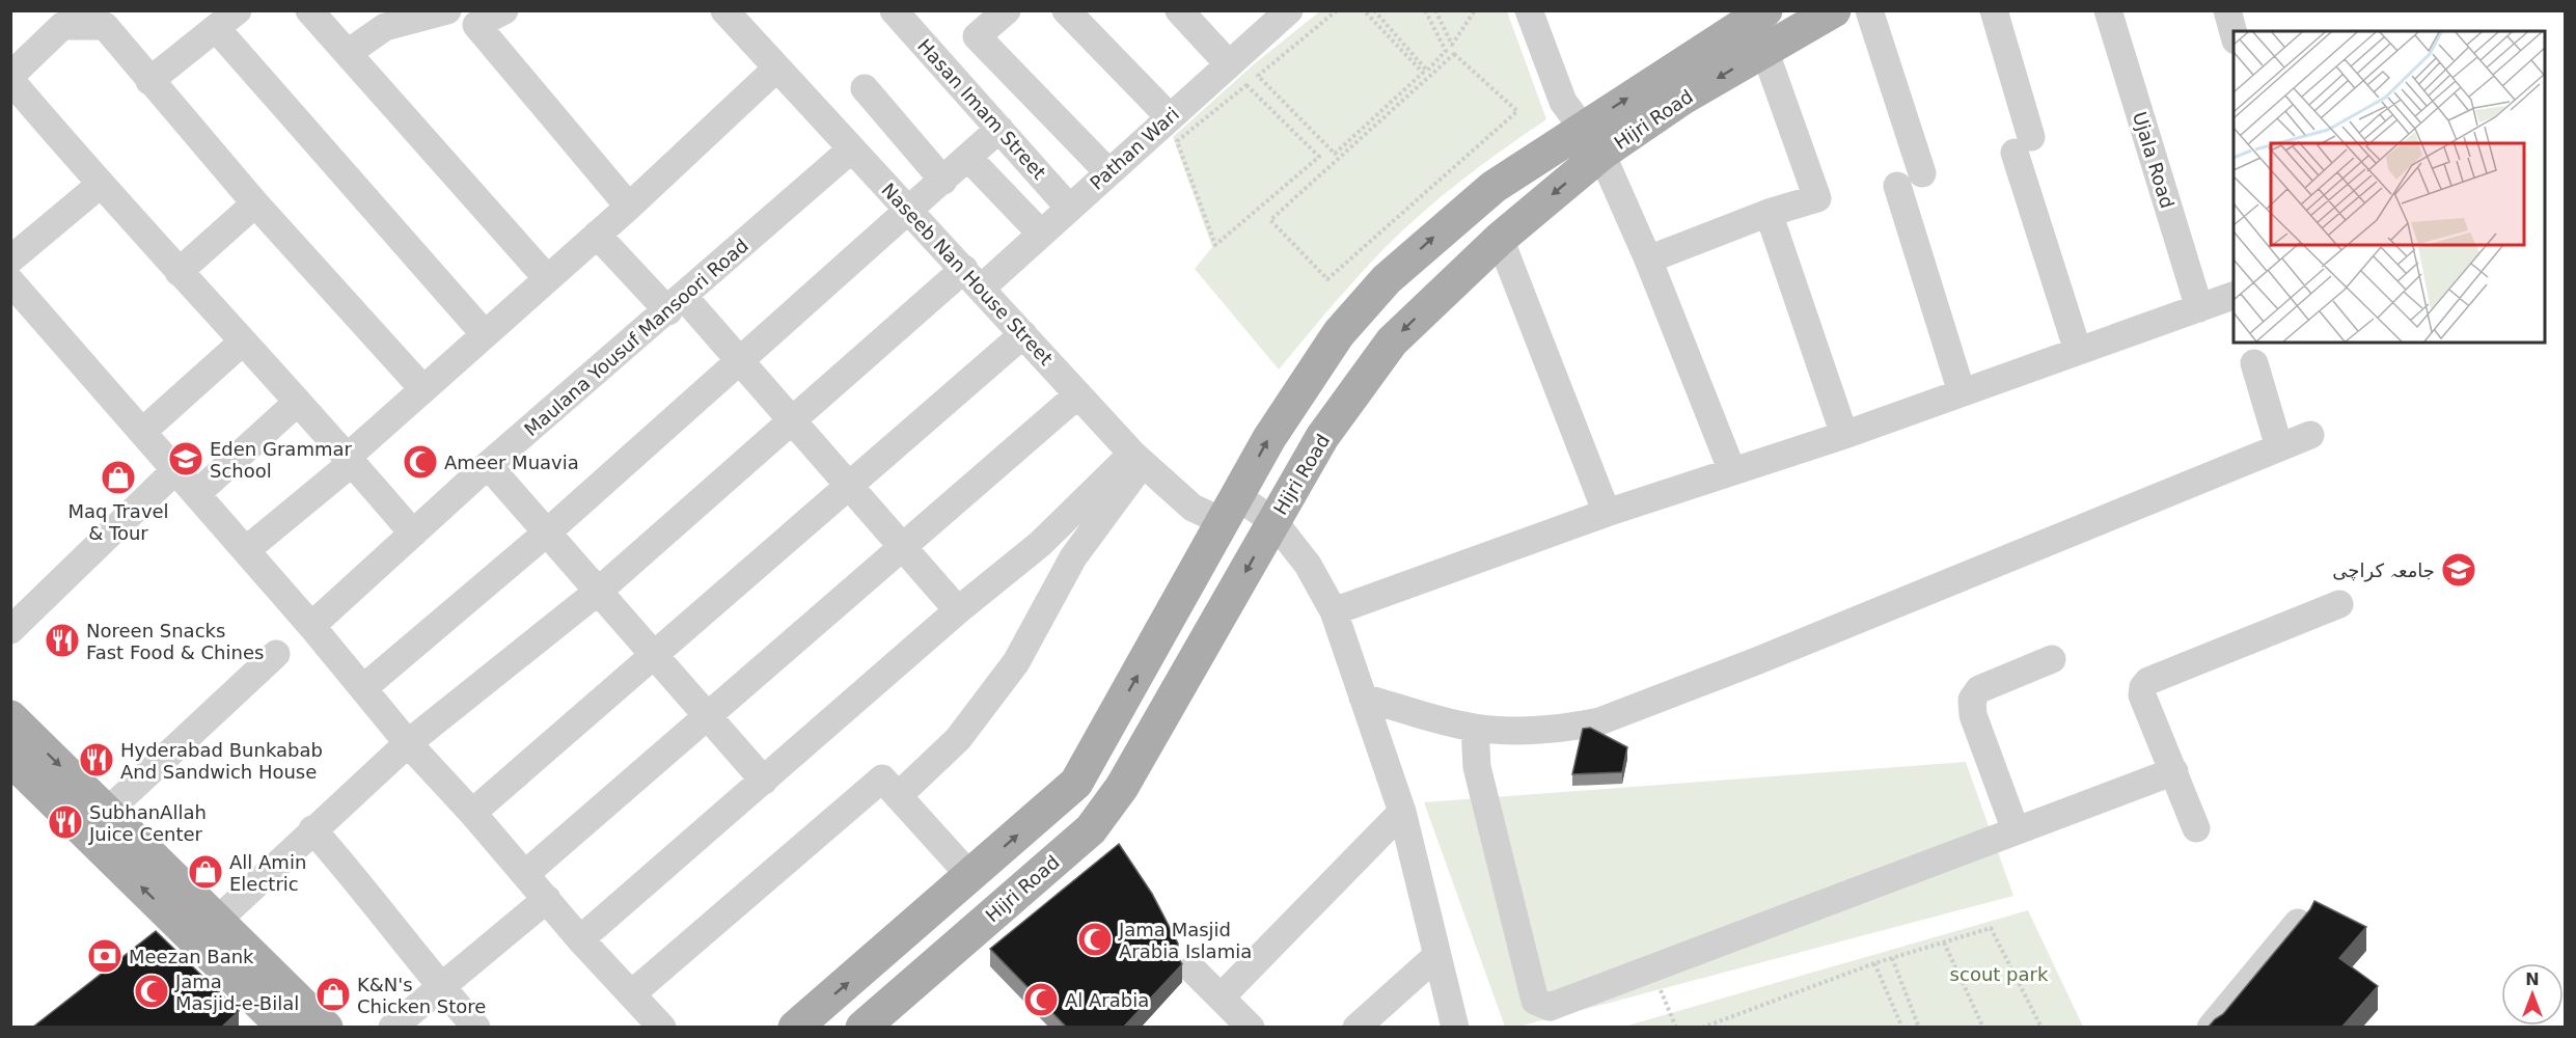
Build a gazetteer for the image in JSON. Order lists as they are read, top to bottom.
{
  "streets": {
    "main road": ["Hijri Road"],
    "street": [
      "Hasan Imam Street",
      "Pathan Wari",
      "Ujala Road",
      "Naseeb Nan House Street",
      "Maulana Yousuf Mansoori Road"
    ]
  },
  "crossings": [
    ["Hasan Imam Street", "Pathan Wari"],
    ["Hijri Road", "Naseeb Nan House Street"],
    ["Pathan Wari", "Naseeb Nan House Street"],
    ["Naseeb Nan House Street", "Maulana Yousuf Mansoori Road"]
  ],
  "parks": ["scout park"],
  "places": {
    "school or university": ["Eden Grammar School", "جامعہ کراچی"],
    "mosque": [
      "Ameer Muavia",
      "Jama Masjid Arabia Islamia",
      "Jama Masjid-e-Bilal",
      "Al Arabia"
    ],
    "shop": ["Maq Travel & Tour", "All Amin Electric", "K&N's Chicken Store"],
    "restaurant": ["Noreen Snacks Fast Food & Chines", "Hyderabad Bunkabab And Sandwich House", "SubhanAllah Juice Center"],
    "bank": ["Meezan Bank"]
  },
  "north": "top"
}
